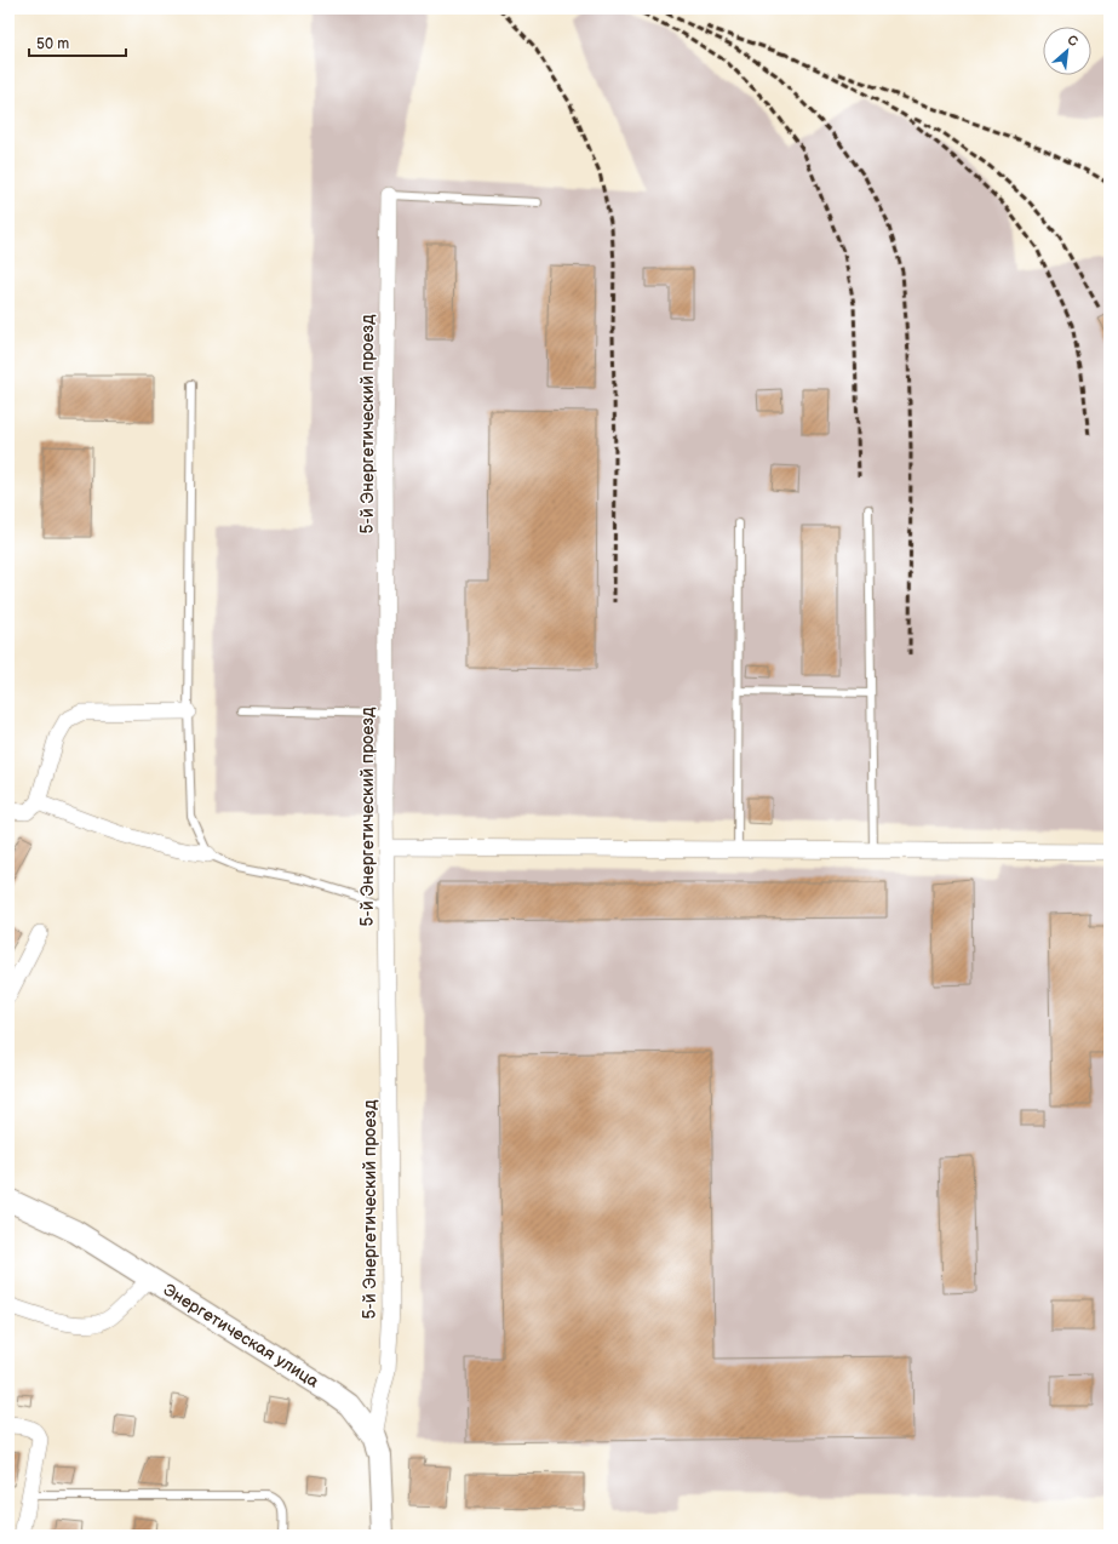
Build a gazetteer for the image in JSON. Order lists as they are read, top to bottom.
{
  "streets": {
    "main road": ["Энергетическая улица"],
    "street": ["5-й Энергетический проезд"]
  },
  "crossings": [
    ["5-й Энергетический проезд", "Энергетическая улица"]
  ],
  "scale_bar": "50 m",
  "north": "top right"
}
